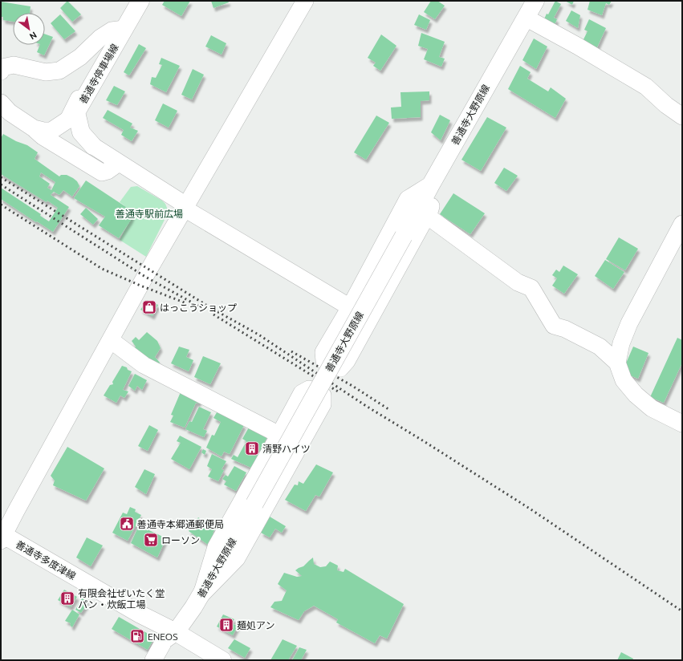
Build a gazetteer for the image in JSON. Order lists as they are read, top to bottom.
{
  "streets": {
    "main road": ["善通寺停車場線", "善通寺大野原線", "善通寺多度津線"]
  },
  "crossings": [
    ["善通寺大野原線", "善通寺多度津線"]
  ],
  "parks": ["善通寺駅前広場"],
  "places": {
    "shop": ["はっこうショップ"],
    "building": ["清野ハイツ", "有限会社ぜいたく堂 パン・炊飯工場", "麺処アン"],
    "public building": ["善通寺本郷通郵便局"],
    "supermarket": ["ローソン"],
    "fuel station": ["ENEOS"]
  },
  "north": "bottom right"
}
